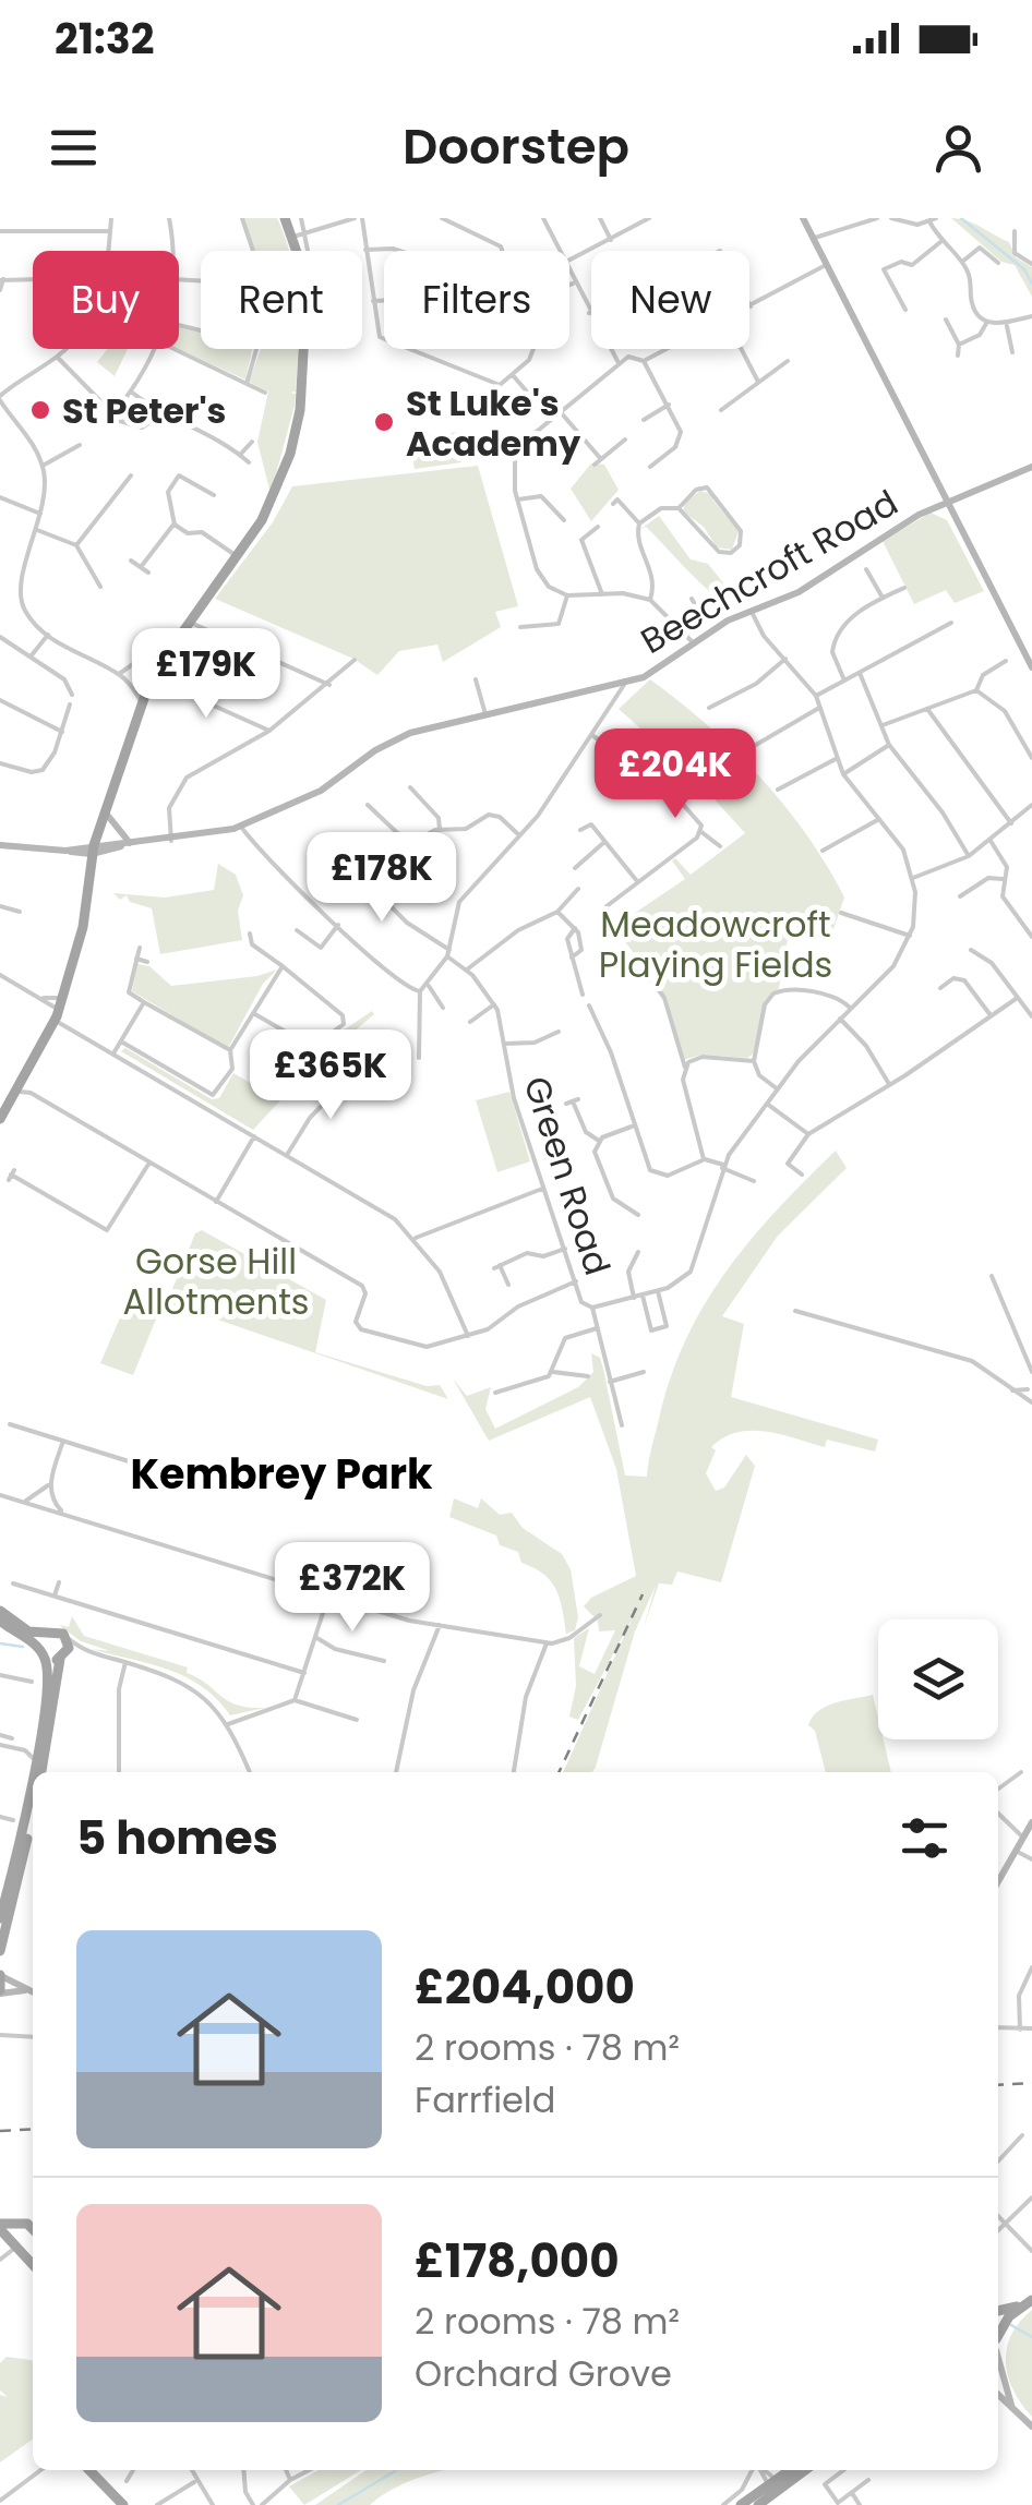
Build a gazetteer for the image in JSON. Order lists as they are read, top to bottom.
{
  "streets": {
    "main road": ["Beechcroft Road"],
    "street": ["Green Road"]
  },
  "districts": ["Kembrey Park"],
  "parks": ["Meadowcroft Playing Fields", "Gorse Hill Allotments"],
  "places": ["St Peter's", "St Luke's Academy"],
  "page": {
    "status": "21:32",
    "header": "Doorstep",
    "chip": [
      "Buy",
      "Rent",
      "Filters",
      "New"
    ],
    "price": [
      "£179K",
      "£204K",
      "£178K",
      "£365K",
      "£372K"
    ],
    "heading": "5 homes",
    "list": [
      {
        "name": "£204,000",
        "note": "2 rooms · 78 m² · Farrfield"
      },
      {
        "name": "£178,000",
        "note": "2 rooms · 78 m² · Orchard Grove"
      }
    ]
  }
}
